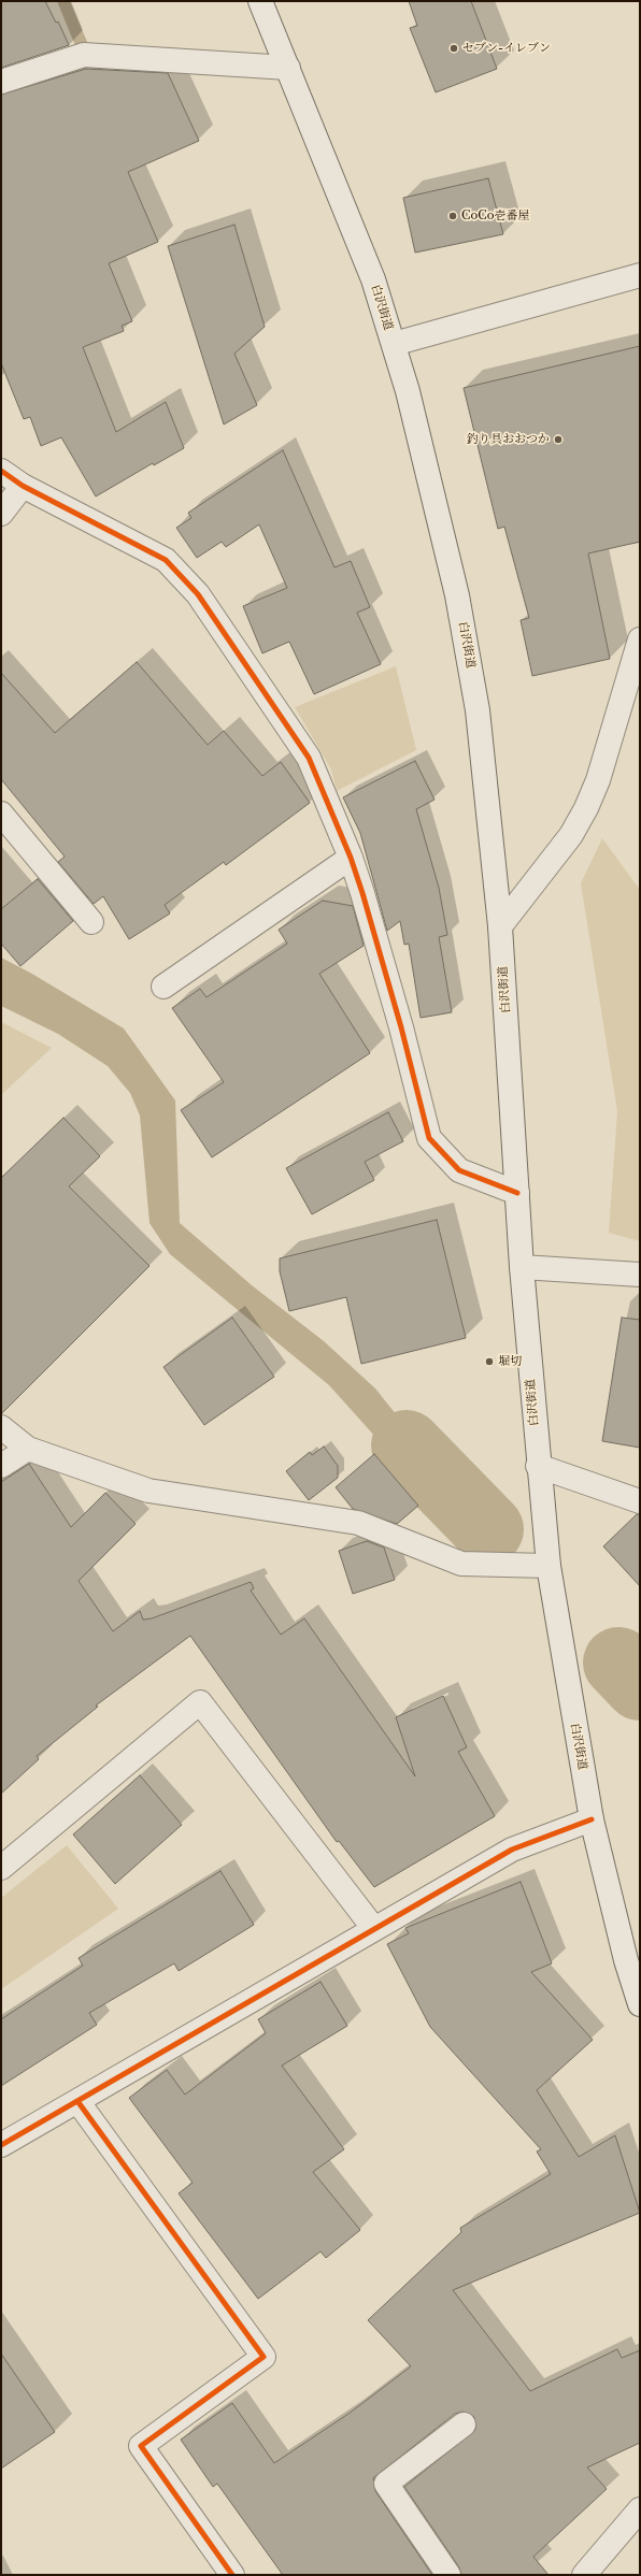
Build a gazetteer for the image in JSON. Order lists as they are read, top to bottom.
{
  "streets": {
    "street": ["白沢街道"]
  },
  "places": [
    "セブン-イレブン",
    "CoCo壱番屋",
    "釣り具おおつか",
    "堀切"
  ]
}
